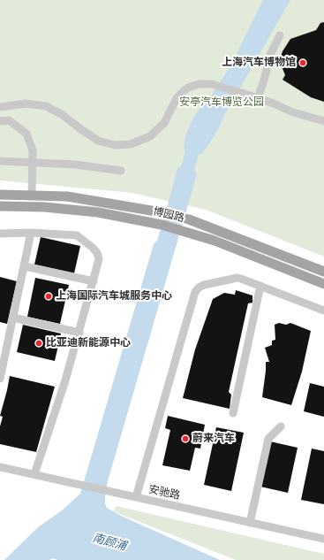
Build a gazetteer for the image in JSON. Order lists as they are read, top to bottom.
{
  "streets": {
    "main road": ["博园路"],
    "street": ["安驰路"]
  },
  "water": ["南顾浦"],
  "parks": ["安亭汽车博览公园"],
  "places": [
    "上海汽车博物馆",
    "上海国际汽车城服务中心",
    "比亚迪新能源中心",
    "蔚来汽车"
  ]
}
